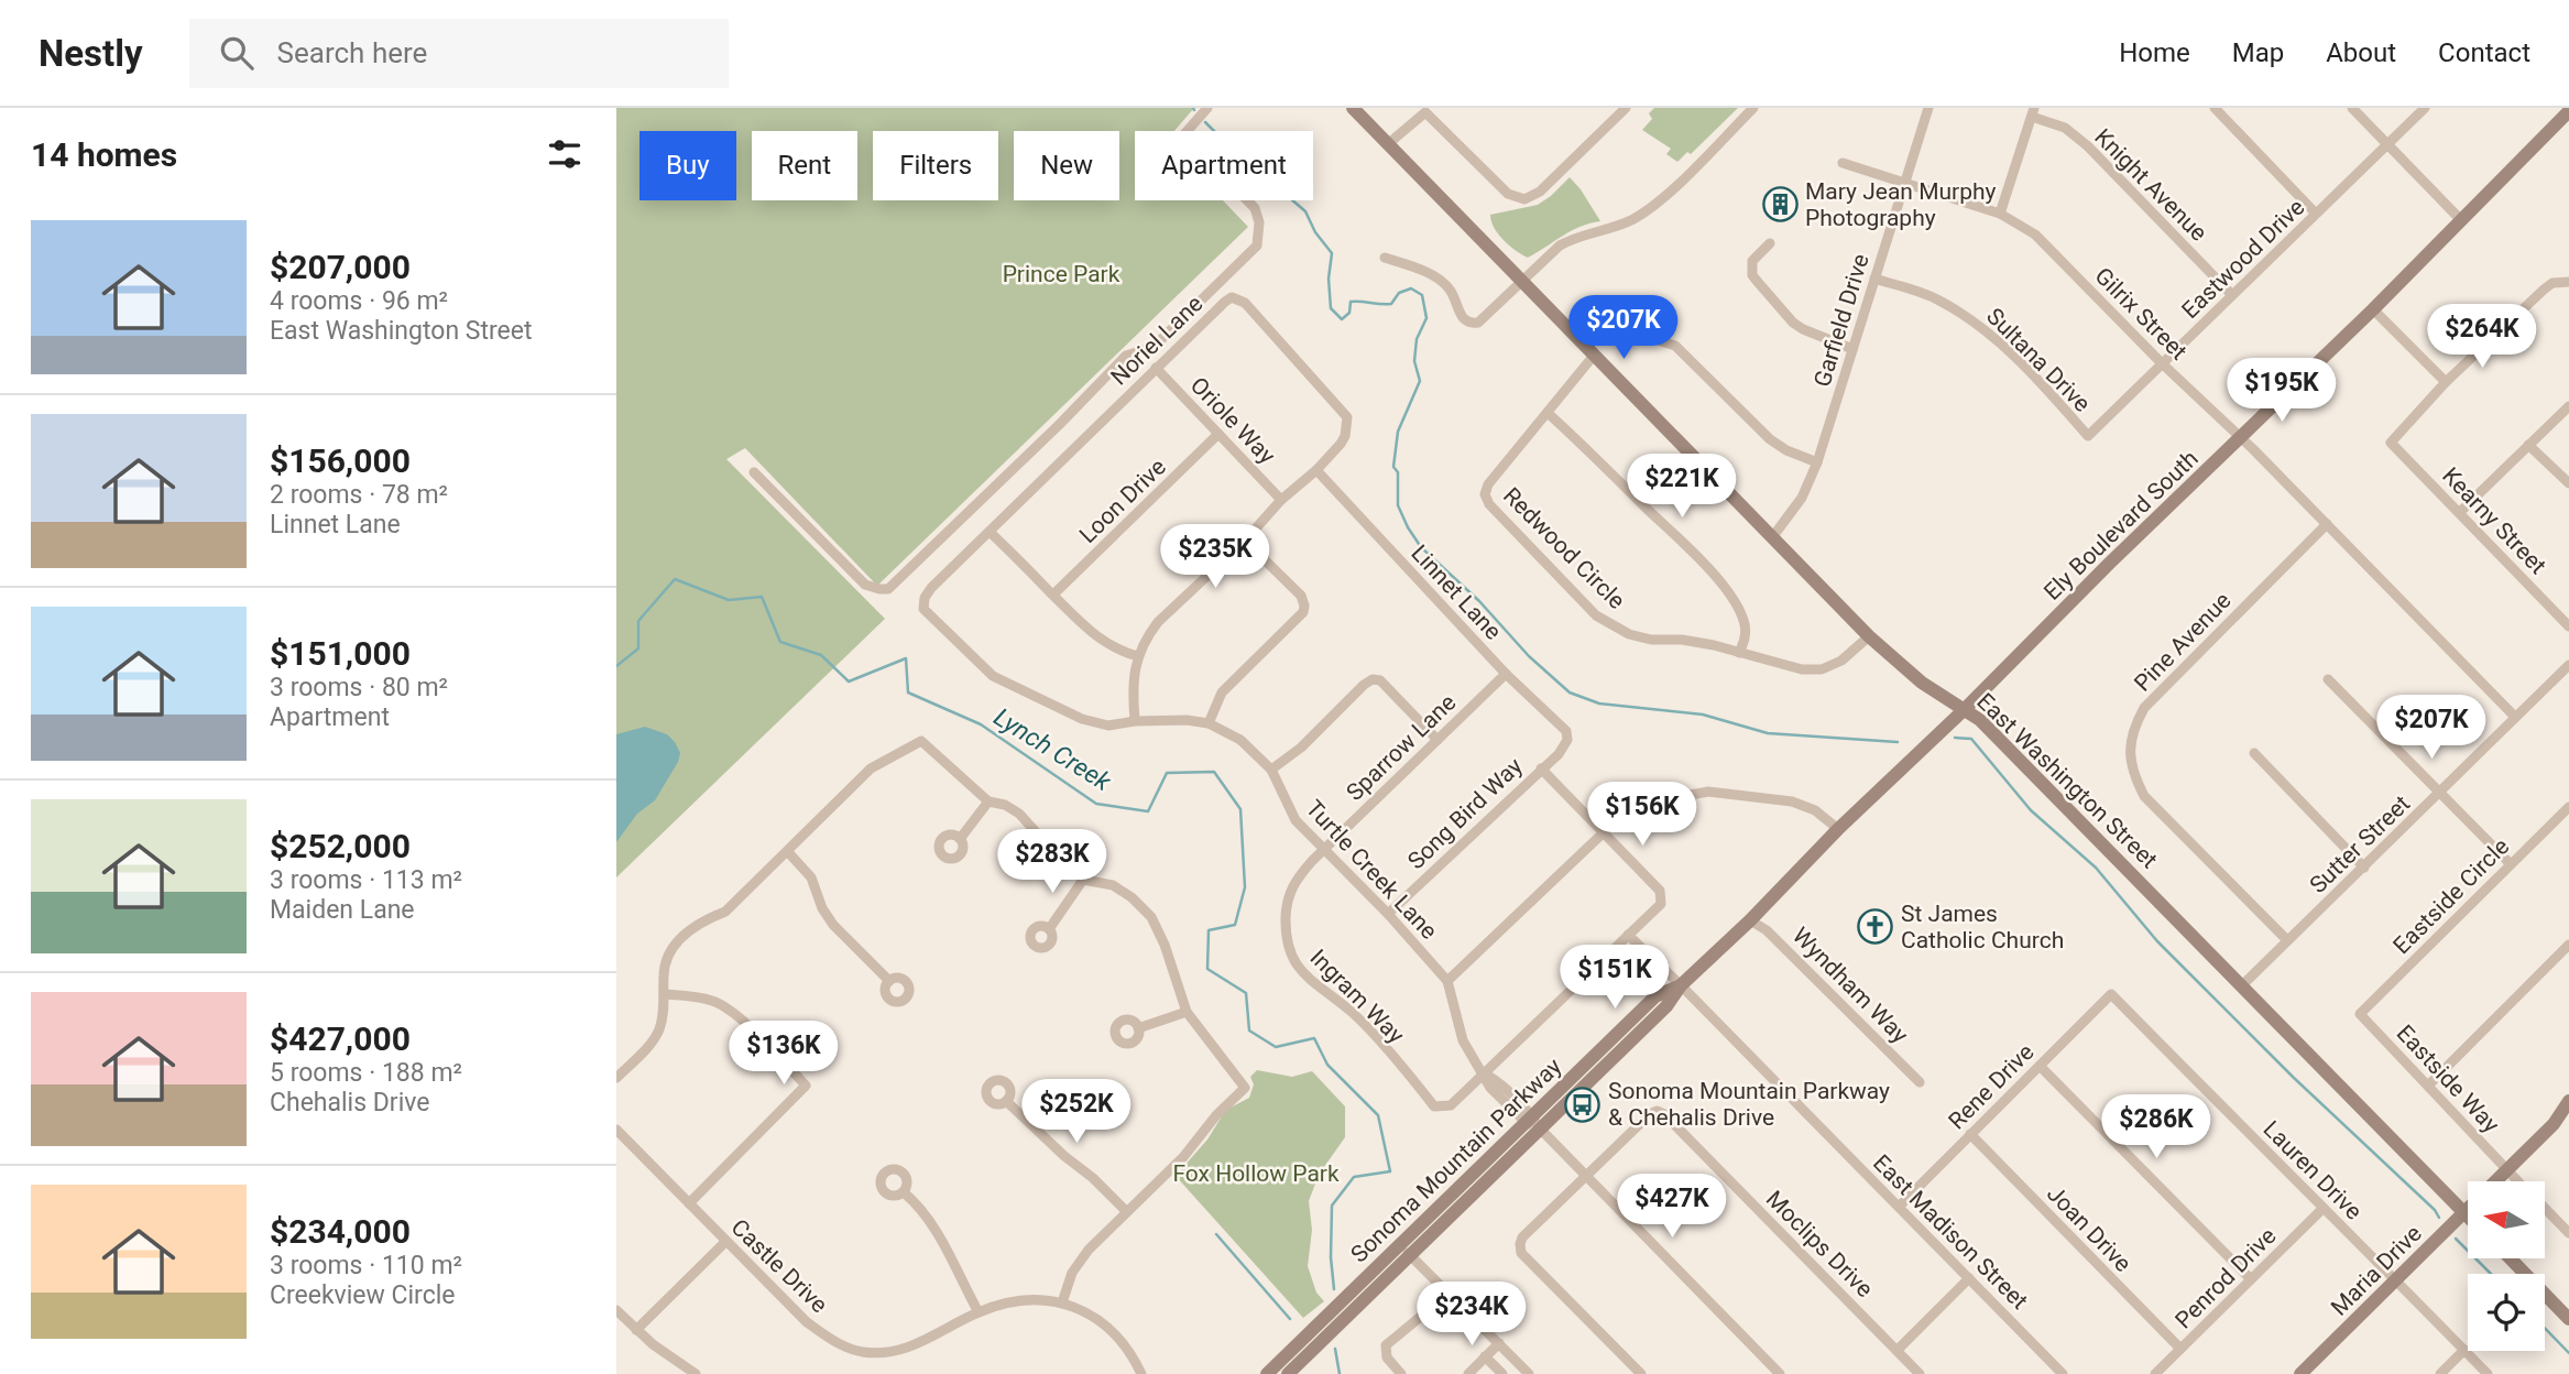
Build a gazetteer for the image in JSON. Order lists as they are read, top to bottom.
{
  "streets": {
    "main road": [
      "Ely Boulevard South",
      "East Washington Street",
      "Sonoma Mountain Parkway",
      "Maria Drive"
    ],
    "street": [
      "Knight Avenue",
      "Eastwood Drive",
      "Gilrix Street",
      "Garfield Drive",
      "Noriel Lane",
      "Sultana Drive",
      "Oriole Way",
      "Loon Drive",
      "Kearny Street",
      "Redwood Circle",
      "Linnet Lane",
      "Pine Avenue",
      "Sparrow Lane",
      "Song Bird Way",
      "Sutter Street",
      "Turtle Creek Lane",
      "Eastside Circle",
      "Wyndham Way",
      "Ingram Way",
      "Eastside Way",
      "Rene Drive",
      "Lauren Drive",
      "Joan Drive",
      "East Madison Street",
      "Moclips Drive",
      "Castle Drive",
      "Penrod Drive"
    ]
  },
  "crossings": [
    ["Knight Avenue", "Eastwood Drive"],
    ["Eastwood Drive", "Gilrix Street"],
    ["Eastwood Drive", "Sultana Drive"],
    ["Gilrix Street", "Garfield Drive"],
    ["Gilrix Street", "Ely Boulevard South"],
    ["Gilrix Street", "Pine Avenue"],
    ["Gilrix Street", "Sutter Street"],
    ["Garfield Drive", "Sultana Drive"],
    ["Garfield Drive", "East Washington Street"],
    ["Noriel Lane", "Oriole Way"],
    ["Noriel Lane", "Linnet Lane"],
    ["Noriel Lane", "Turtle Creek Lane"],
    ["Oriole Way", "Loon Drive"],
    ["Ely Boulevard South", "East Washington Street"],
    ["Ely Boulevard South", "Sonoma Mountain Parkway"],
    ["Redwood Circle", "East Washington Street"],
    ["Linnet Lane", "Sparrow Lane"],
    ["Linnet Lane", "Song Bird Way"],
    ["Pine Avenue", "Sutter Street"],
    ["Sparrow Lane", "Turtle Creek Lane"],
    ["Sparrow Lane", "Ingram Way"],
    ["East Washington Street", "Sutter Street"],
    ["East Washington Street", "Sonoma Mountain Parkway"],
    ["East Washington Street", "Maria Drive"],
    ["Song Bird Way", "Turtle Creek Lane"],
    ["Turtle Creek Lane", "Ingram Way"],
    ["Turtle Creek Lane", "Sonoma Mountain Parkway"],
    ["Turtle Creek Lane", "Moclips Drive"],
    ["Eastside Circle", "Eastside Way"],
    ["Wyndham Way", "Sonoma Mountain Parkway"],
    ["Eastside Way", "Maria Drive"],
    ["Rene Drive", "Lauren Drive"],
    ["Rene Drive", "Joan Drive"],
    ["Rene Drive", "East Madison Street"],
    ["Sonoma Mountain Parkway", "East Madison Street"],
    ["Lauren Drive", "Maria Drive"],
    ["Lauren Drive", "Penrod Drive"],
    ["Joan Drive", "Penrod Drive"]
  ],
  "water": ["Lynch Creek"],
  "parks": ["Prince Park", "Fox Hollow Park"],
  "places": {
    "building": ["Mary Jean Murphy Photography"],
    "church": ["St James Catholic Church"],
    "bus stop": ["Sonoma Mountain Parkway & Chehalis Drive"]
  },
  "north": "left",
  "page": {
    "header": "Nestly",
    "search": "Search here",
    "nav": [
      "Home",
      "Map",
      "About",
      "Contact"
    ],
    "heading": "14 homes",
    "chip": [
      "Buy",
      "Rent",
      "Filters",
      "New",
      "Apartment"
    ],
    "list": [
      {
        "name": "$207,000",
        "note": "4 rooms · 96 m² · East Washington Street"
      },
      {
        "name": "$156,000",
        "note": "2 rooms · 78 m² · Linnet Lane"
      },
      {
        "name": "$151,000",
        "note": "3 rooms · 80 m² · Apartment"
      },
      {
        "name": "$252,000",
        "note": "3 rooms · 113 m² · Maiden Lane"
      },
      {
        "name": "$427,000",
        "note": "5 rooms · 188 m² · Chehalis Drive"
      },
      {
        "name": "$234,000",
        "note": "3 rooms · 110 m² · Creekview Circle"
      }
    ],
    "price": [
      "$207K",
      "$264K",
      "$195K",
      "$221K",
      "$235K",
      "$207K",
      "$156K",
      "$283K",
      "$151K",
      "$136K",
      "$252K",
      "$286K",
      "$427K",
      "$234K"
    ]
  }
}
